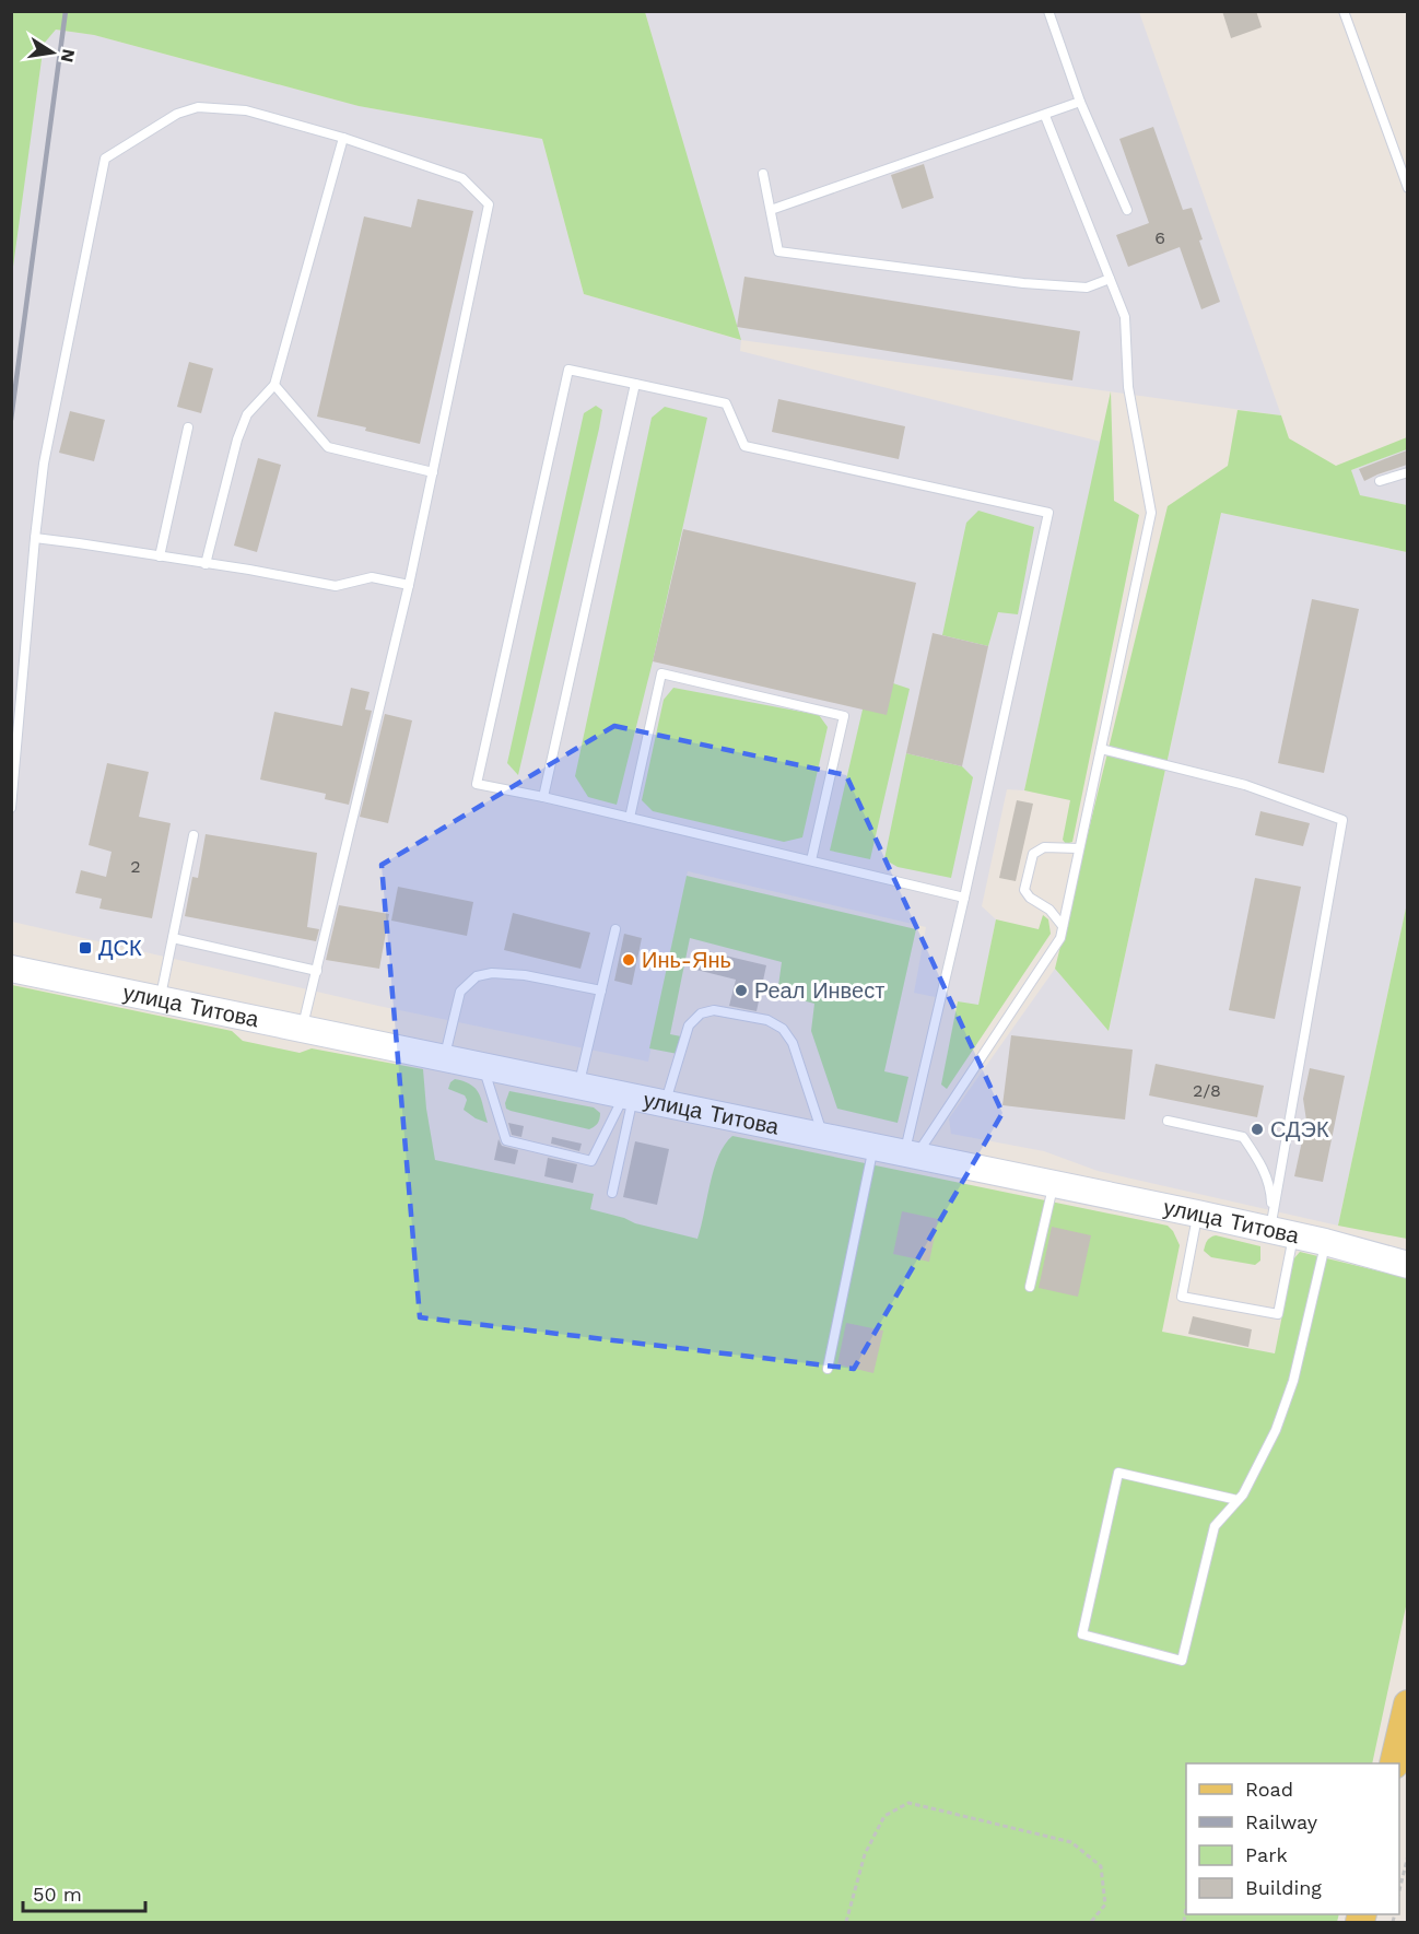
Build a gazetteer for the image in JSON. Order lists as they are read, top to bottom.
{
  "streets": {
    "main road": ["улица Титова"]
  },
  "places": {
    "transit": ["ДСК"],
    "other": ["Инь-Янь", "Реал Инвест", "СДЭК"]
  },
  "house_numbers": ["6", "2", "2/8"],
  "legend": [
    "Road",
    "Railway",
    "Park",
    "Building"
  ],
  "scale_bar": "50 m",
  "north": "right"
}
